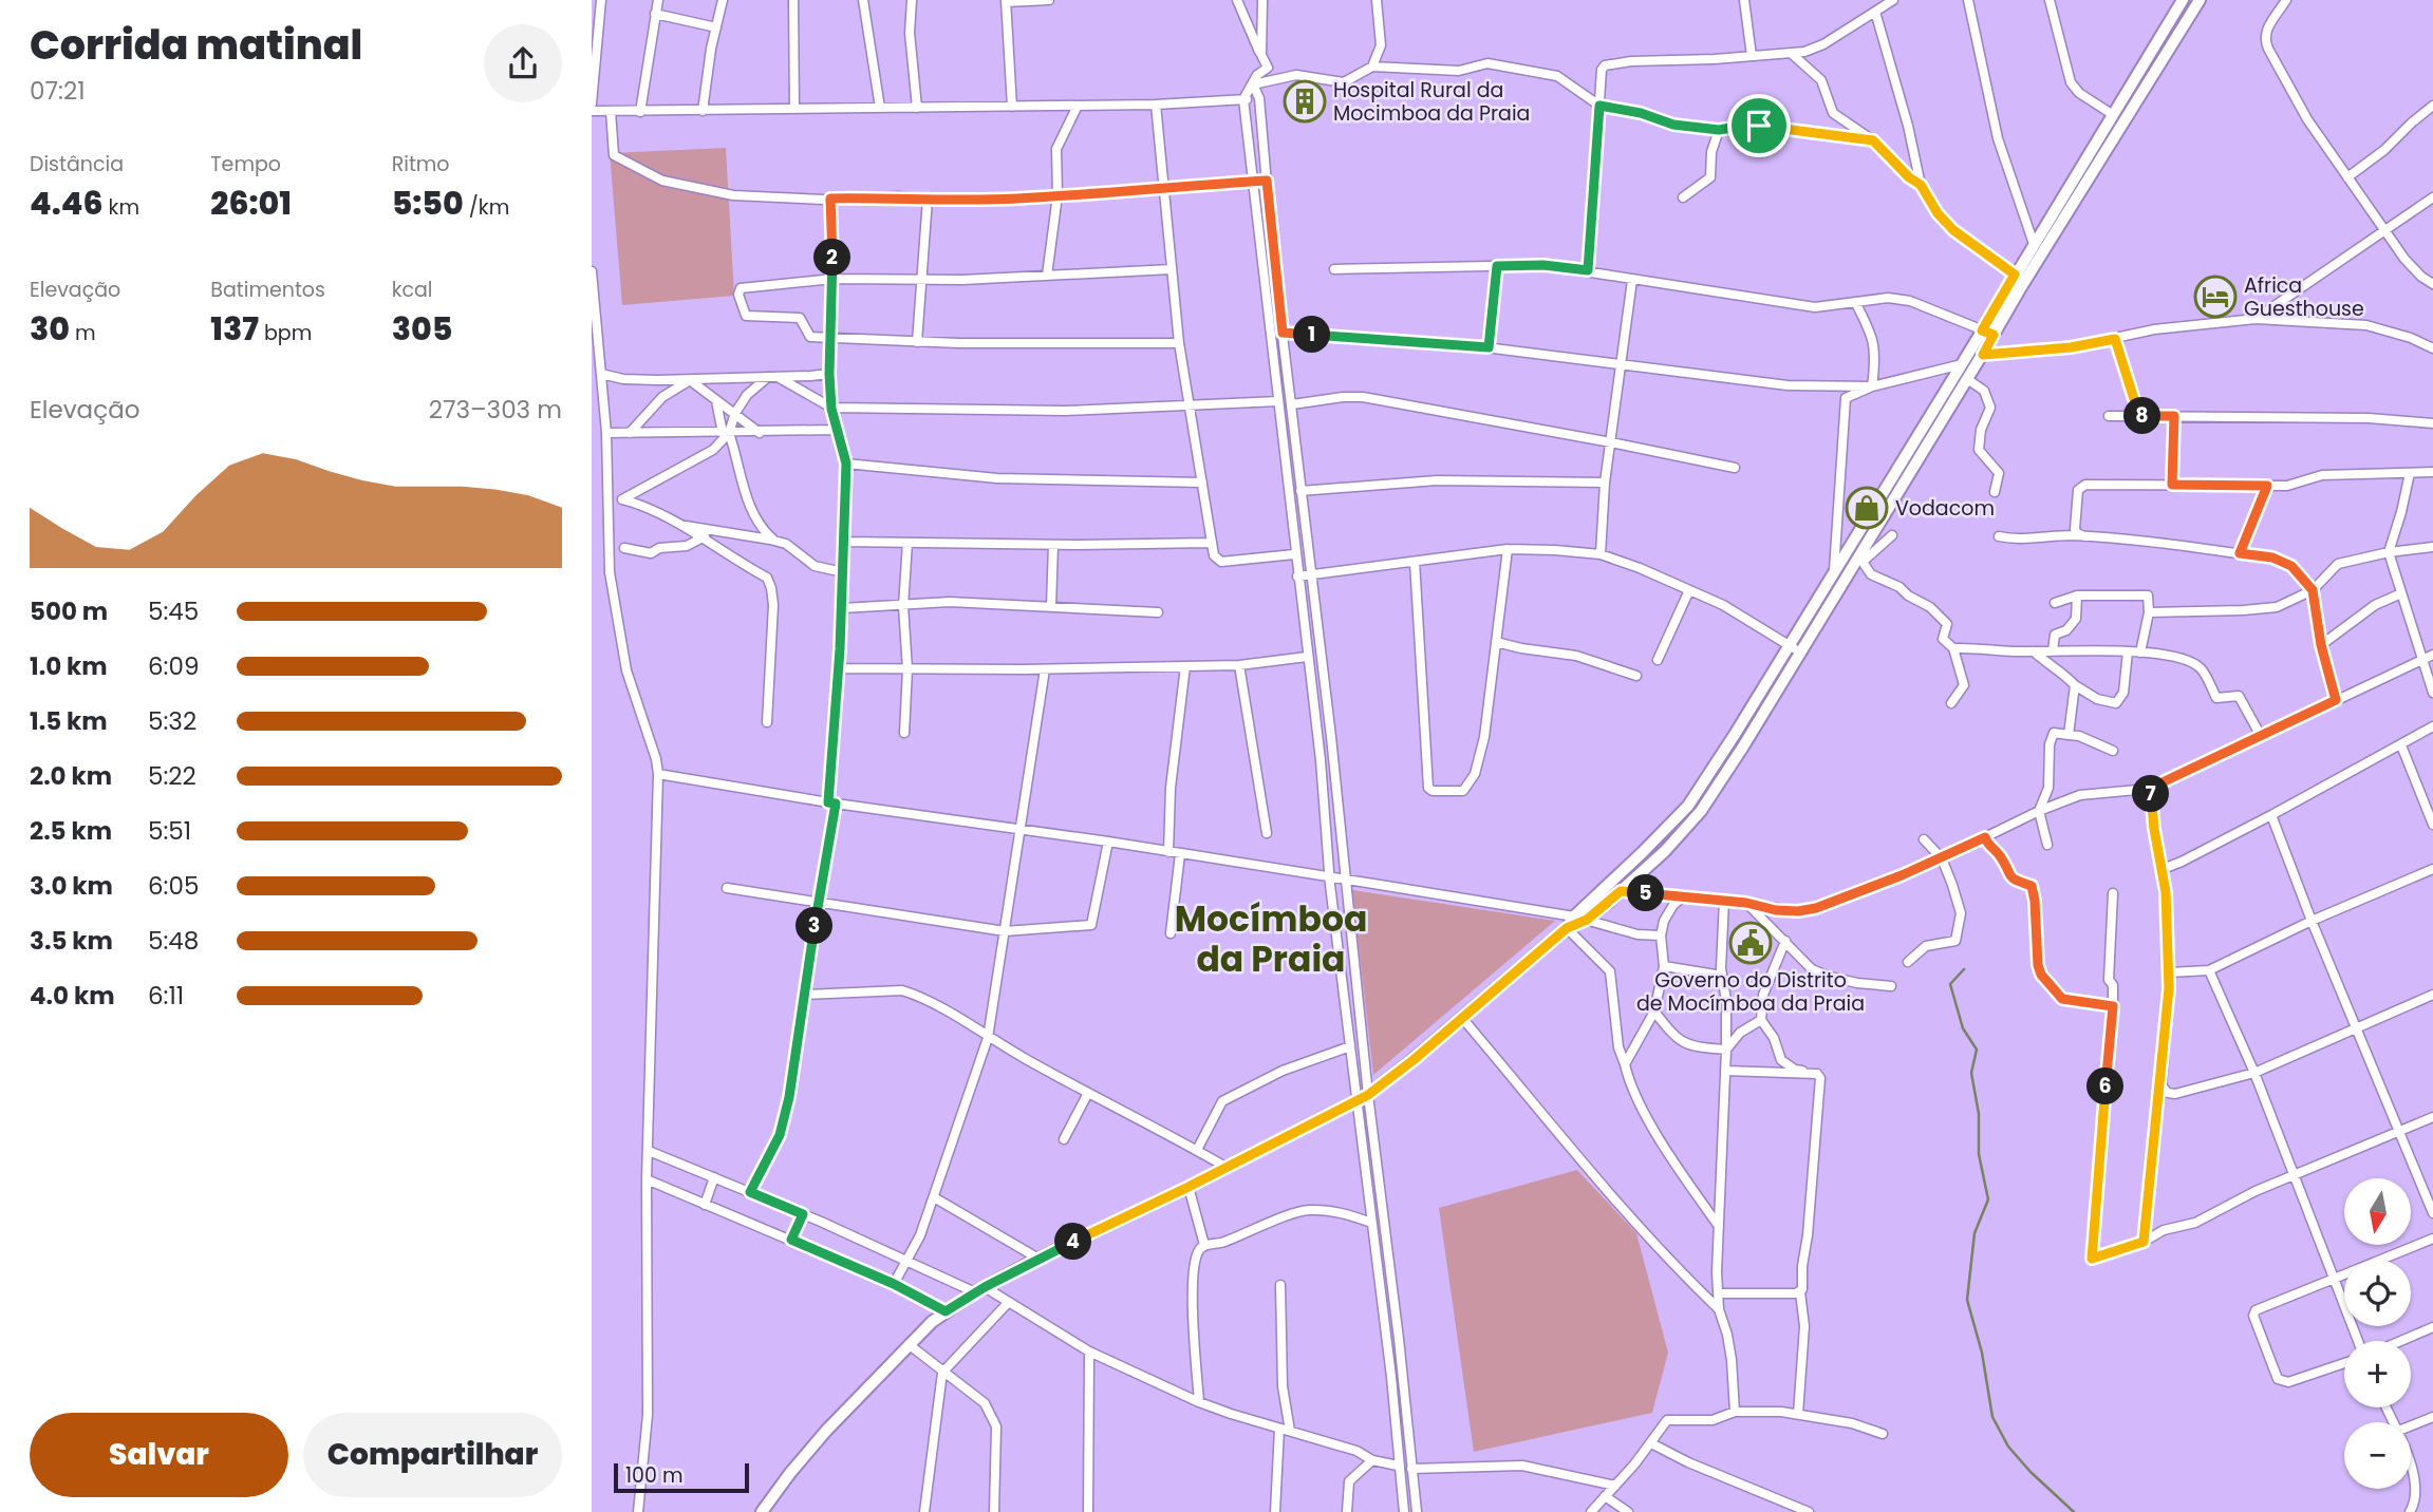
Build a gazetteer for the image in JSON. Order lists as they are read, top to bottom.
{
  "districts": ["Mocímboa da Praia"],
  "places": {
    "building": ["Hospital Rural da Mocimboa da Praia"],
    "hotel": ["Africa Guesthouse"],
    "shop": ["Vodacom"],
    "public building": ["Governo do Distrito de Mocímboa da Praia"]
  },
  "scale_bar": "100 m",
  "north": "bottom",
  "page": {
    "heading": ["Corrida matinal", "07:21"],
    "stats": [
      ["Distância", "4.46 km"],
      ["Tempo", "26:01"],
      ["Ritmo", "5:50 /km"],
      ["Elevação", "30 m"],
      ["Batimentos", "137 bpm"],
      ["kcal", "305"]
    ],
    "pins": [
      "2",
      "1",
      "8",
      "7",
      "5",
      "3",
      "6",
      "4"
    ],
    "chart": ["Elevação", "273–303 m"],
    "list": [
      {
        "name": "500 m",
        "note": "5:45"
      },
      {
        "name": "1.0 km",
        "note": "6:09"
      },
      {
        "name": "1.5 km",
        "note": "5:32"
      },
      {
        "name": "2.0 km",
        "note": "5:22"
      },
      {
        "name": "2.5 km",
        "note": "5:51"
      },
      {
        "name": "3.0 km",
        "note": "6:05"
      },
      {
        "name": "3.5 km",
        "note": "5:48"
      },
      {
        "name": "4.0 km",
        "note": "6:11"
      }
    ],
    "map_buttons": ["+", "−"],
    "buttons": ["Salvar", "Compartilhar"],
    "scale": "100 m"
  }
}
